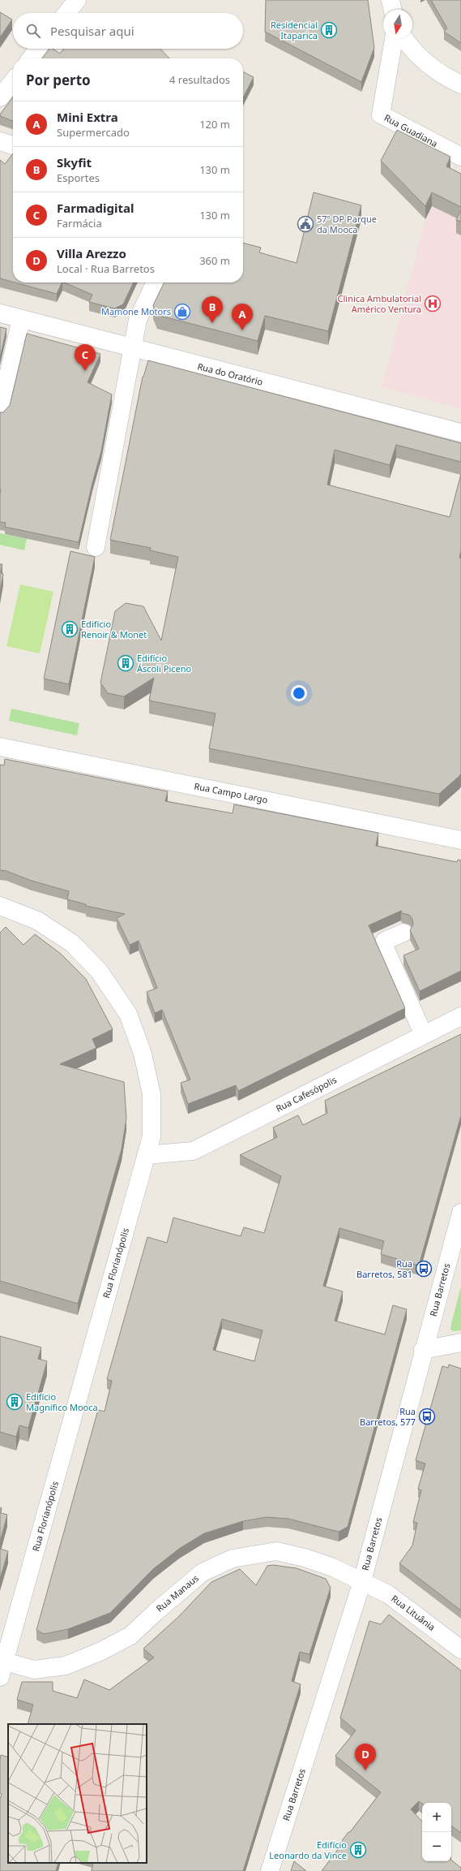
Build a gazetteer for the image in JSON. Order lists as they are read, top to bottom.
{
  "streets": {
    "street": [
      "Rua Guadiana",
      "Rua do Oratório",
      "Rua Campo Largo",
      "Rua Cafesópolis",
      "Rua Florianópolis",
      "Rua Barretos",
      "Rua Manaus",
      "Rua Lituânia"
    ]
  },
  "crossings": [
    ["Rua Cafesópolis", "Rua Florianópolis"],
    ["Rua Florianópolis", "Rua Manaus"],
    ["Rua Barretos", "Rua Manaus"],
    ["Rua Barretos", "Rua Lituânia"],
    ["Rua Manaus", "Rua Lituânia"]
  ],
  "places": {
    "building": [
      "Residencial Itaparica",
      "Edifício Renoir & Monet",
      "Edifício Áscoli Piceno",
      "Edifício Magnífico Mooca",
      "Edifício Leonardo da Vince"
    ],
    "public building": ["57º DP Parque da Mooca"],
    "hospital": ["Clinica Ambulatorial Américo Ventura"],
    "shop": ["Mamone Motors"],
    "bus stop": ["Rua Barretos, 581", "Rua Barretos, 577"]
  },
  "north": "bottom",
  "page": {
    "search": "Pesquisar aqui",
    "heading": ["Por perto", "4 resultados"],
    "list": [
      {
        "mark": "A",
        "name": "Mini Extra",
        "note": "Supermercado",
        "value": "120 m"
      },
      {
        "mark": "B",
        "name": "Skyfit",
        "note": "Esportes",
        "value": "130 m"
      },
      {
        "mark": "C",
        "name": "Farmadigital",
        "note": "Farmácia",
        "value": "130 m"
      },
      {
        "mark": "D",
        "name": "Villa Arezzo",
        "note": "Local · Rua Barretos",
        "value": "360 m"
      }
    ],
    "pins": [
      "B",
      "A",
      "C",
      "D"
    ],
    "map_buttons": ["+", "−"]
  }
}
